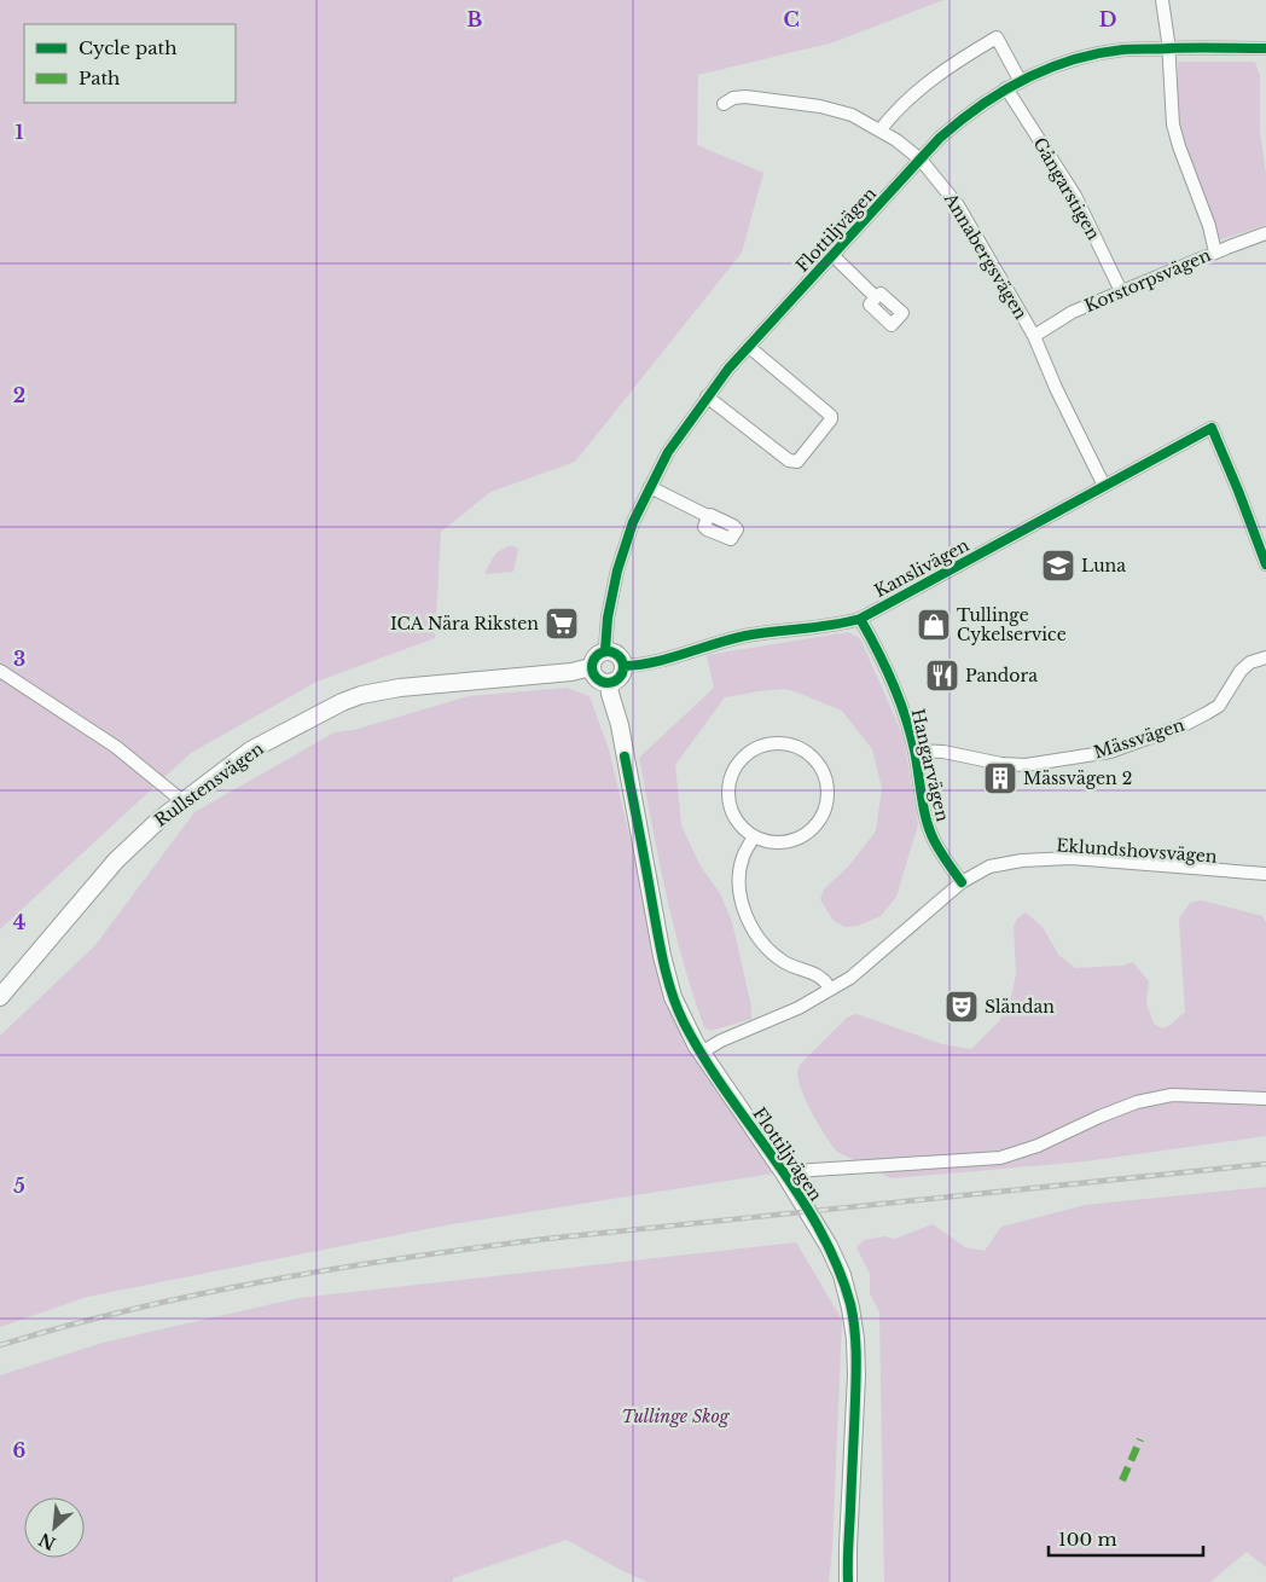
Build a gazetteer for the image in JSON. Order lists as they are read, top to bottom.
{
  "streets": {
    "street": [
      "Gångarstigen",
      "Flottiljvägen",
      "Annabergsvägen",
      "Korstorpsvägen",
      "Kanslivägen",
      "Mässvägen",
      "Hangarvägen",
      "Rullstensvägen",
      "Eklundshovsvägen"
    ]
  },
  "crossings": [
    ["Gångarstigen", "Flottiljvägen"],
    ["Gångarstigen", "Korstorpsvägen"],
    ["Flottiljvägen", "Annabergsvägen"],
    ["Flottiljvägen", "Kanslivägen"],
    ["Flottiljvägen", "Rullstensvägen"],
    ["Flottiljvägen", "Eklundshovsvägen"],
    ["Annabergsvägen", "Korstorpsvägen"],
    ["Annabergsvägen", "Kanslivägen"],
    ["Kanslivägen", "Hangarvägen"],
    ["Kanslivägen", "Rullstensvägen"],
    ["Mässvägen", "Hangarvägen"],
    ["Hangarvägen", "Eklundshovsvägen"]
  ],
  "parks": ["Tullinge Skog"],
  "places": {
    "school or university": ["Luna"],
    "supermarket": ["ICA Nära Riksten"],
    "shop": ["Tullinge Cykelservice"],
    "restaurant": ["Pandora"],
    "building": ["Mässvägen 2"],
    "theatre": ["Sländan"]
  },
  "legend": ["Cycle path", "Path"],
  "scale_bar": "100 m",
  "north": "bottom left",
  "grid": {
    "columns": ["B", "C", "D"],
    "rows": [
      "1",
      "2",
      "3",
      "4",
      "5",
      "6"
    ]
  }
}
